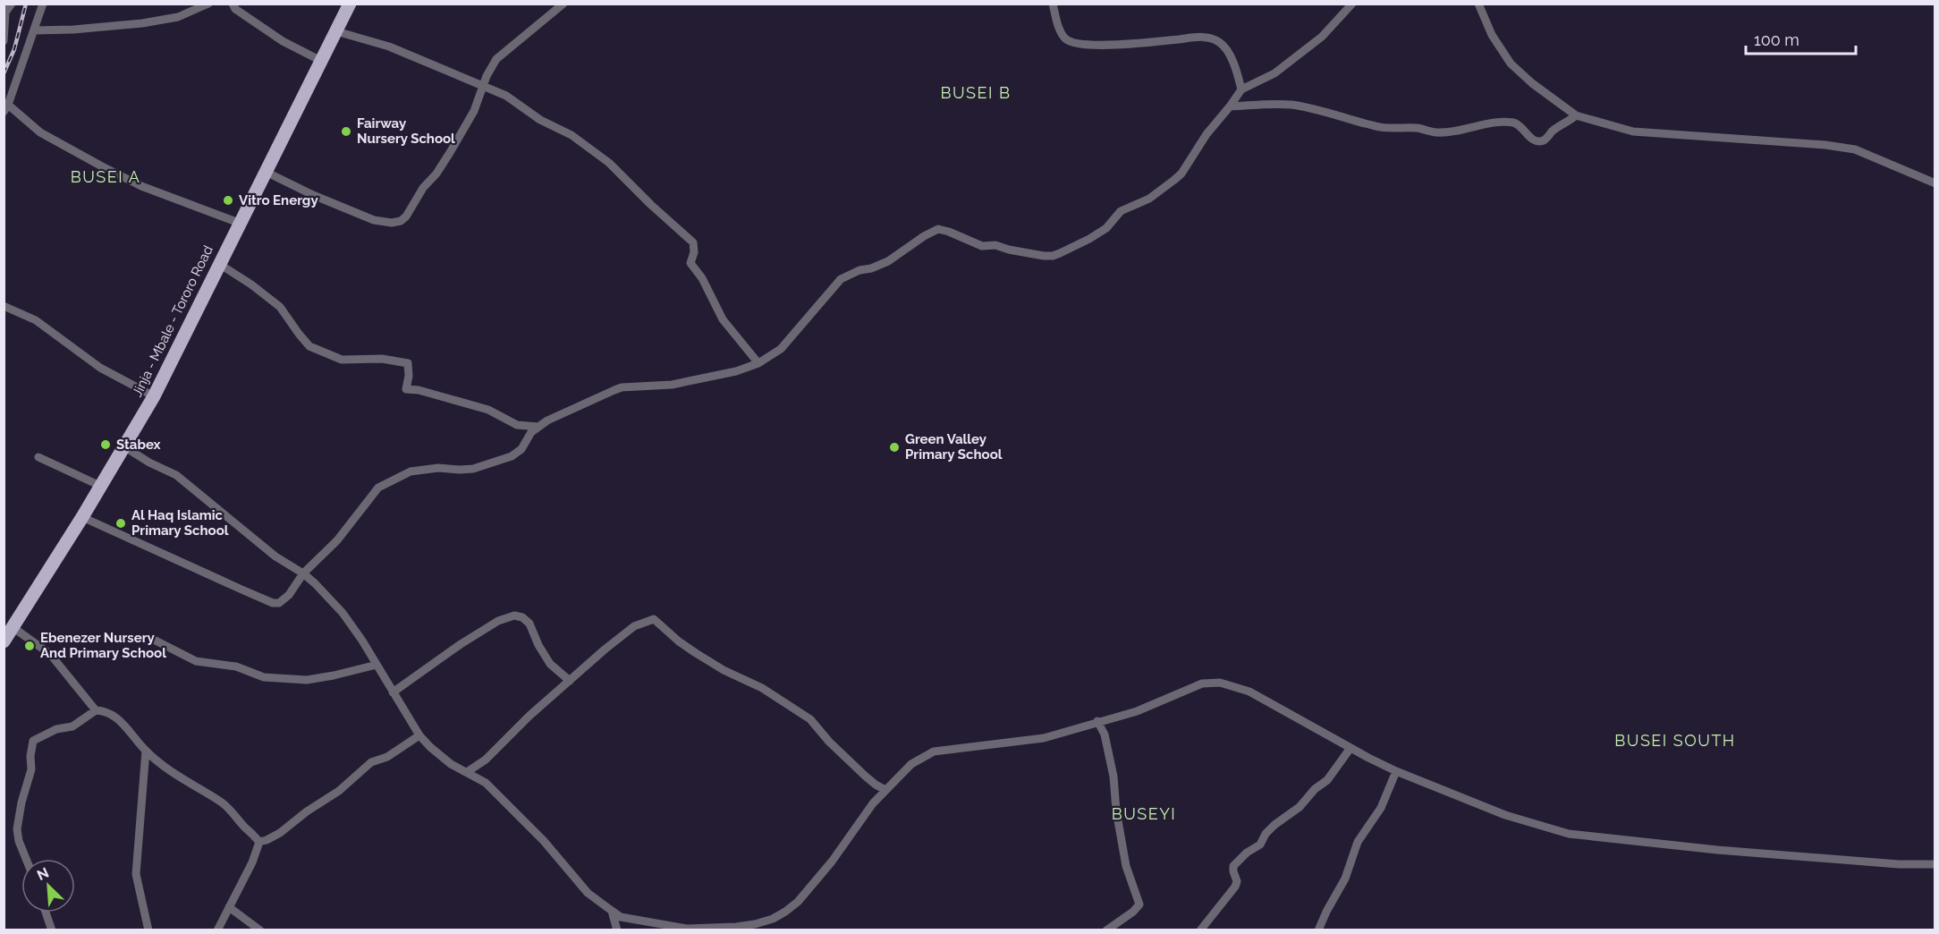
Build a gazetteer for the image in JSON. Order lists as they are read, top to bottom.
{
  "streets": {
    "main road": ["Jinja - Mbale - Tororo Road"]
  },
  "districts": [
    "BUSEI B",
    "BUSEI A",
    "BUSEI SOUTH",
    "BUSEYI"
  ],
  "places": [
    "Fairway Nursery School",
    "Vitro Energy",
    "Stabex",
    "Green Valley Primary School",
    "Al Haq Islamic Primary School",
    "Ebenezer Nursery And Primary School"
  ],
  "scale_bar": "100 m",
  "north": "top left"
}
